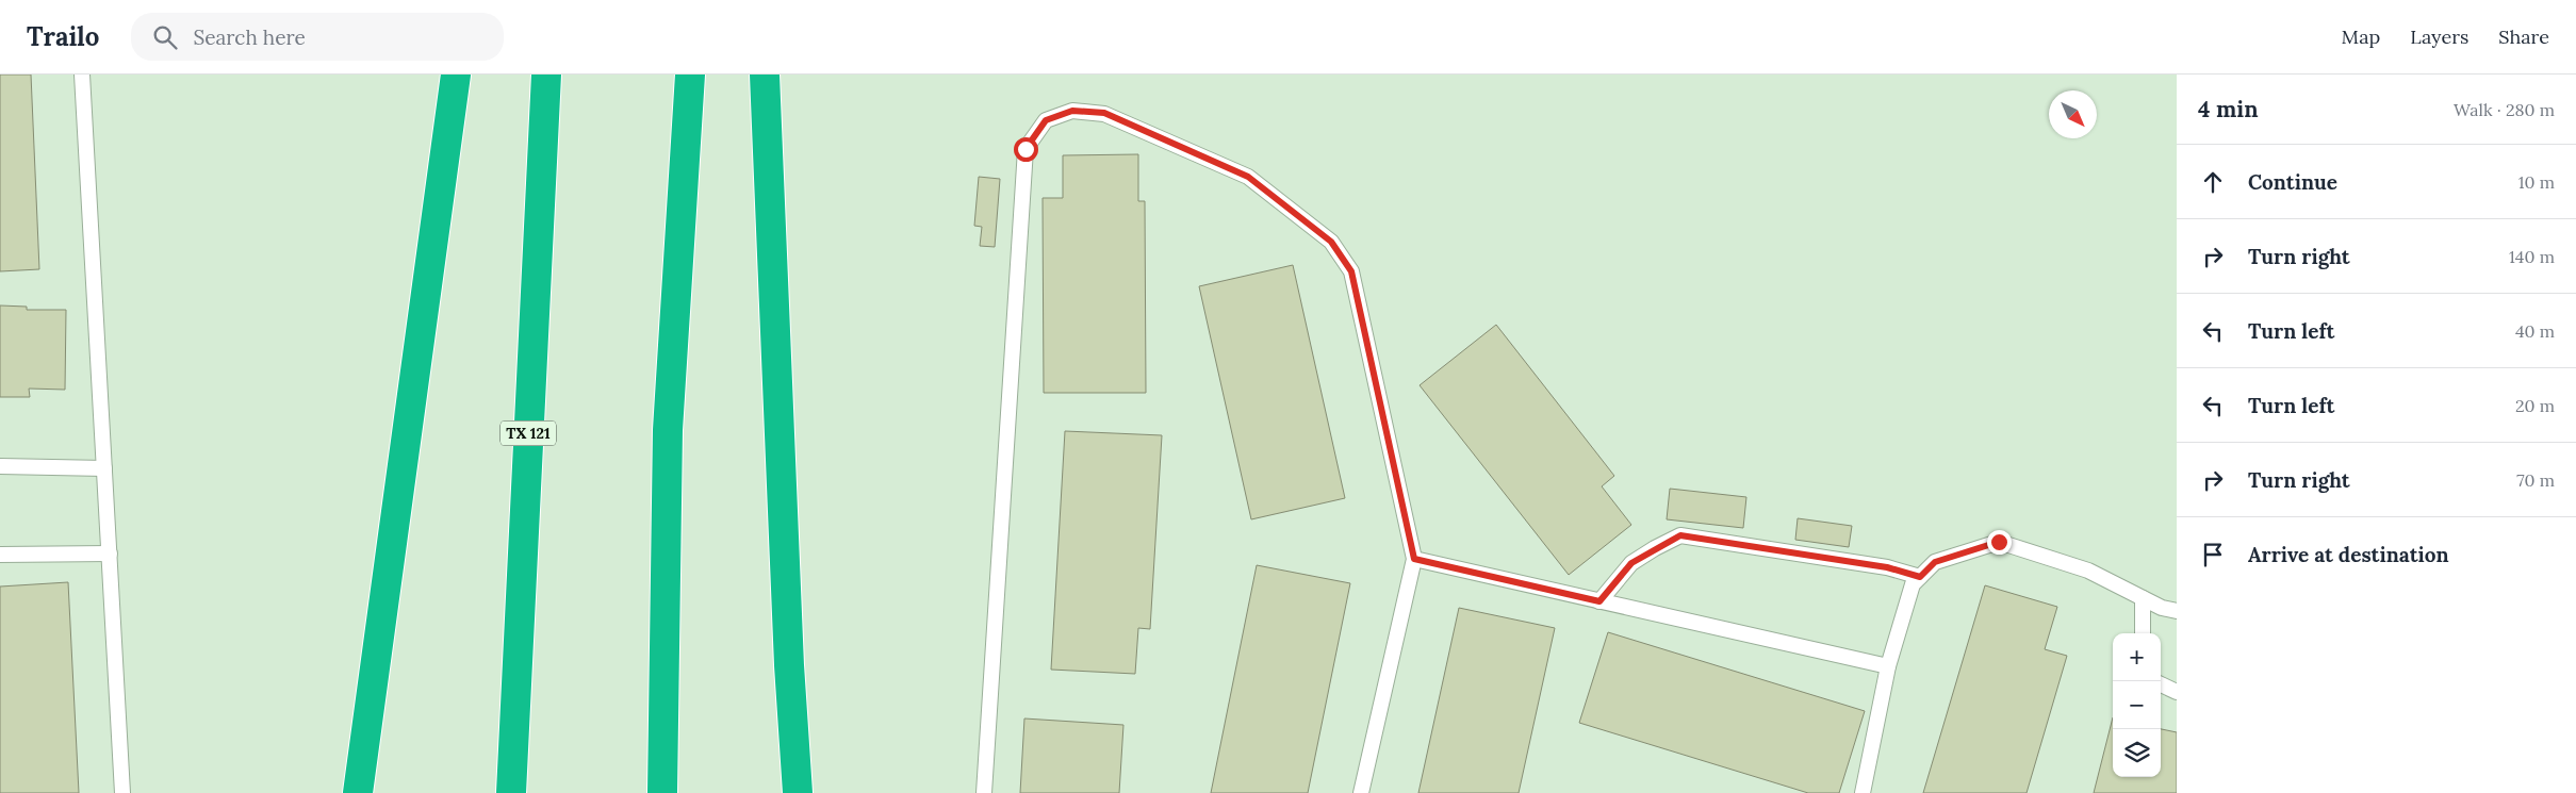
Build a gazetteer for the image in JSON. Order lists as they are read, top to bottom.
{
  "streets": {
    "highway": ["TX 121"]
  },
  "north": "bottom right",
  "page": {
    "header": "Trailo",
    "search": "Search here",
    "nav": ["Map", "Layers", "Share"],
    "heading": ["4 min", "Walk · 280 m"],
    "list": [
      ["Continue", "10 m"],
      ["Turn right", "140 m"],
      ["Turn left", "40 m"],
      ["Turn left", "20 m"],
      ["Turn right", "70 m"],
      "Arrive at destination"
    ],
    "map_buttons": ["+", "−"]
  }
}
